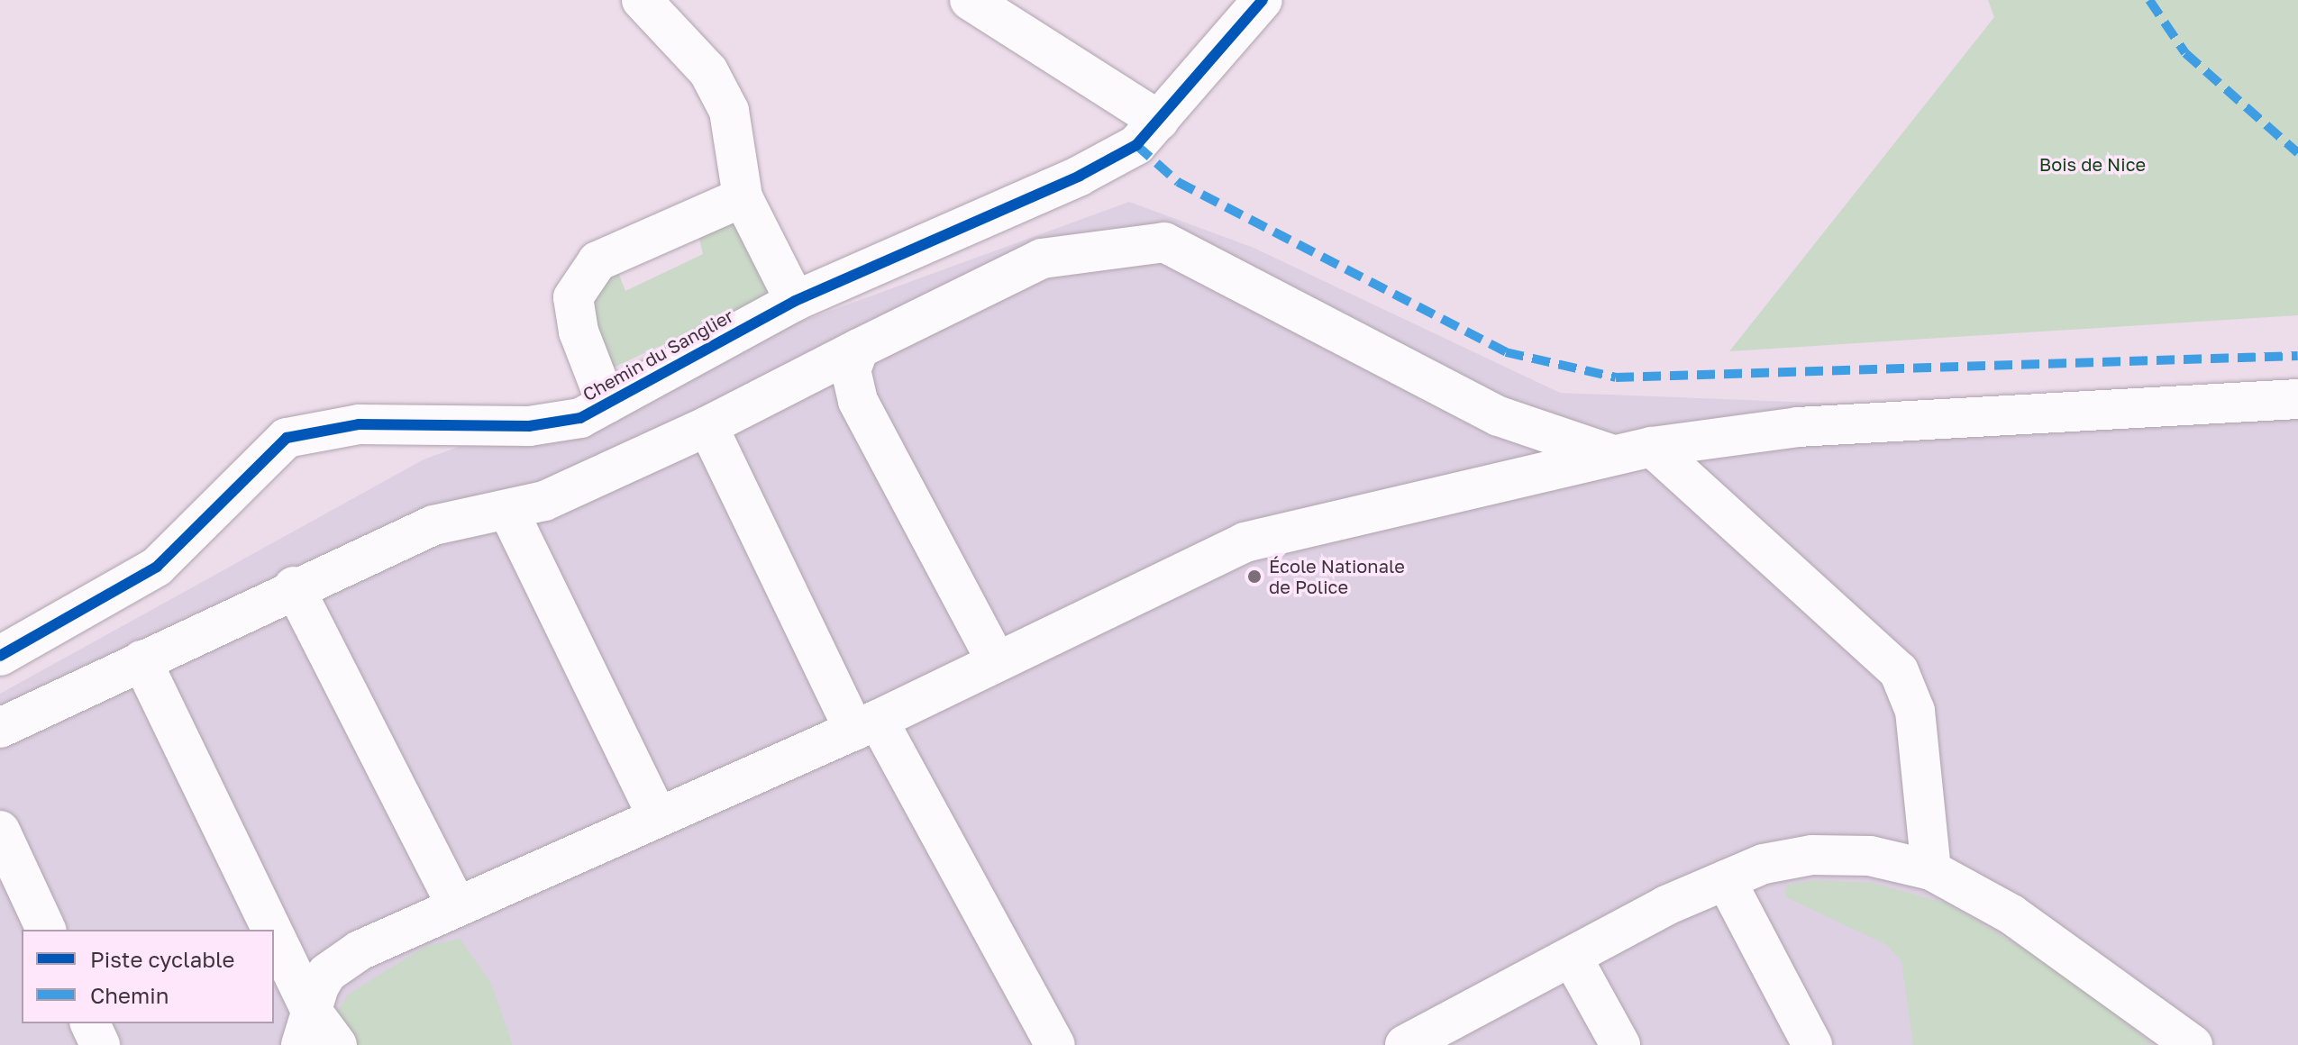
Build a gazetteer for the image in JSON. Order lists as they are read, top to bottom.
{
  "streets": {
    "street": ["Chemin du Sanglier"]
  },
  "parks": ["Bois de Nice"],
  "places": ["École Nationale de Police"],
  "legend": ["Piste cyclable", "Chemin"]
}
